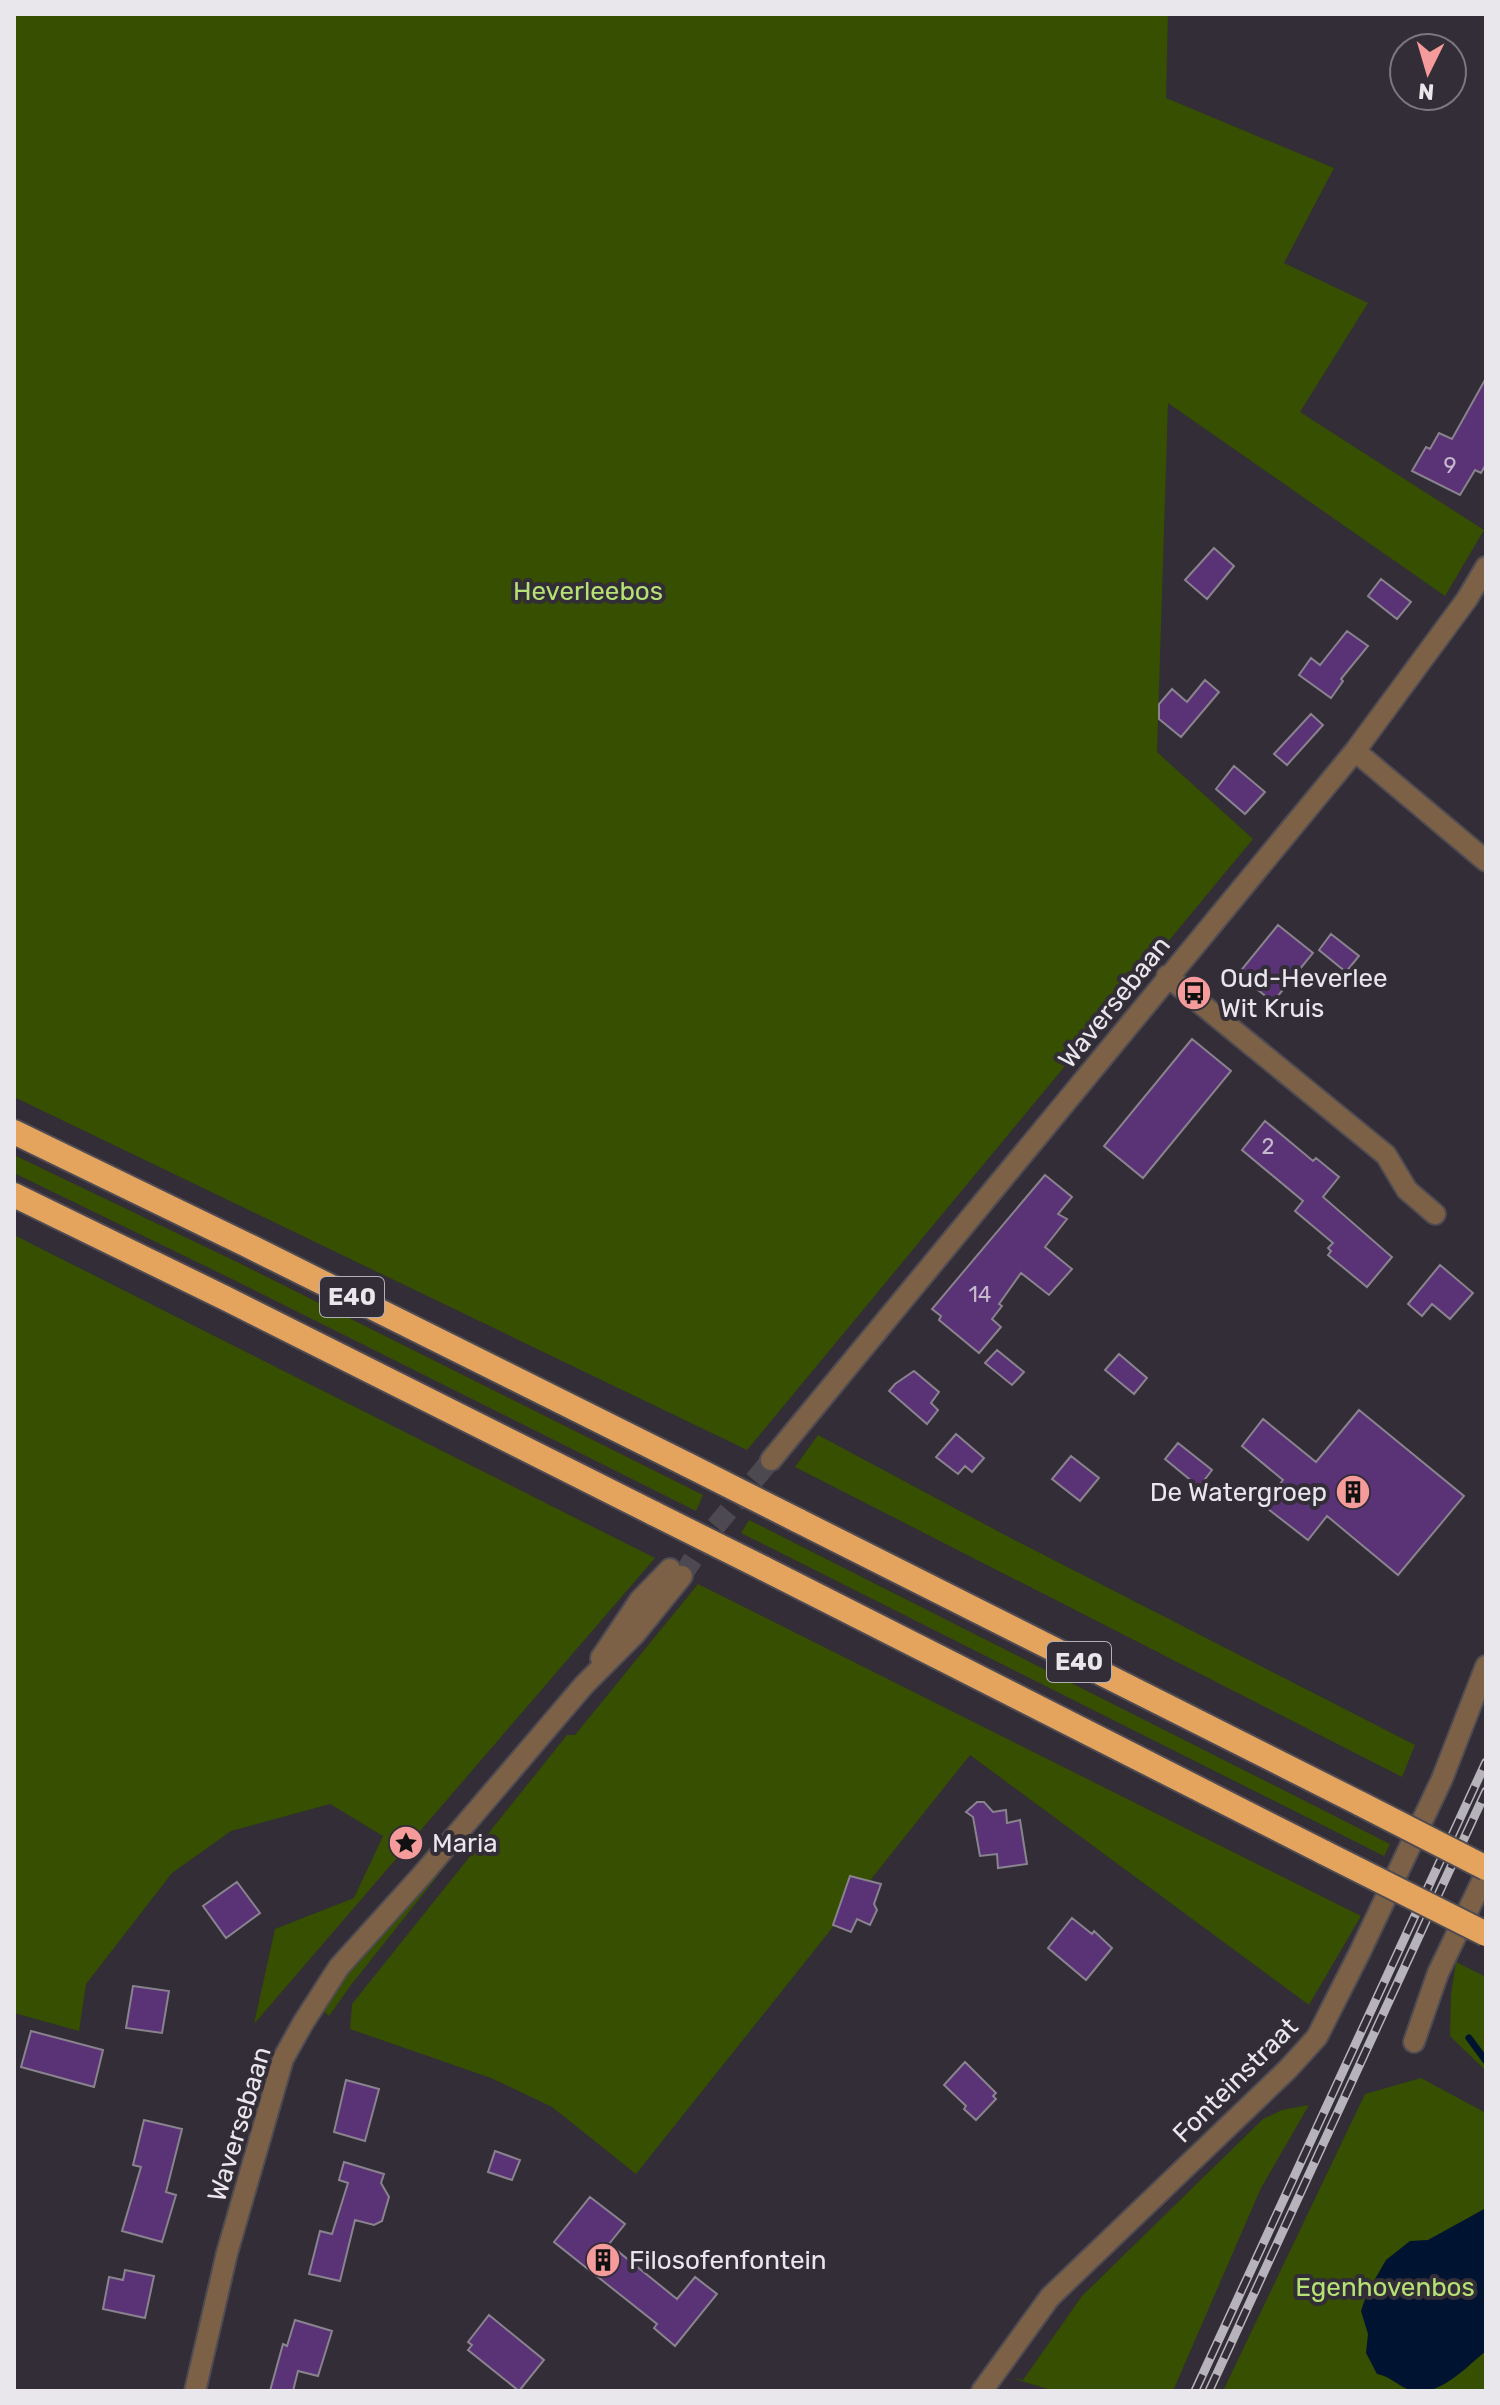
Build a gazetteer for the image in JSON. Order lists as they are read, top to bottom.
{
  "streets": {
    "highway": ["E40"],
    "street": ["Waversebaan", "Fonteinstraat"]
  },
  "parks": ["Heverleebos", "Egenhovenbos"],
  "places": {
    "bus stop": ["Oud-Heverlee Wit Kruis"],
    "building": ["De Watergroep", "Filosofenfontein"],
    "place": ["Maria"]
  },
  "house_numbers": ["9", "2", "14"],
  "north": "bottom"
}
